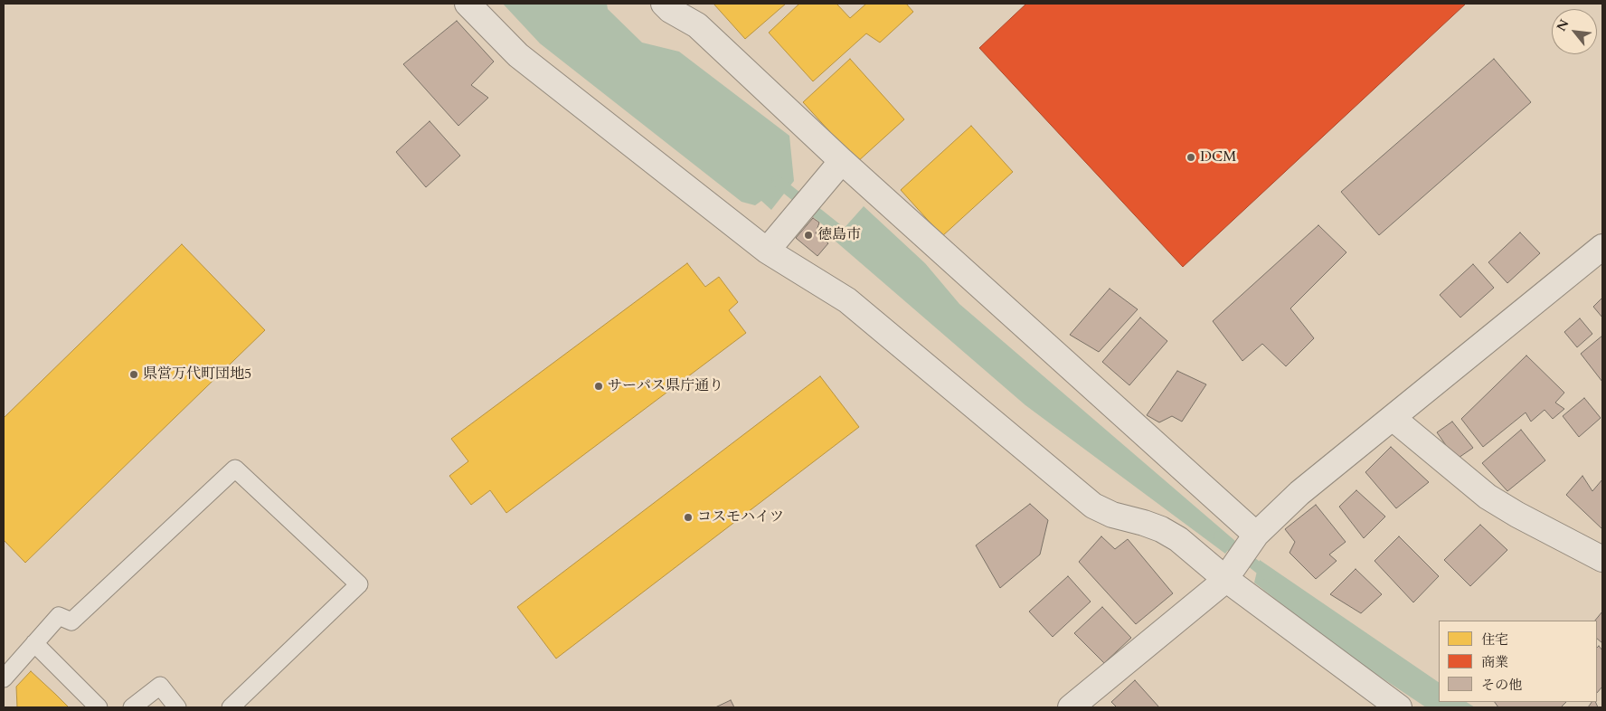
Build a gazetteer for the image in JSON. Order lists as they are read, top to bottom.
{
  "places": [
    "DCM",
    "徳島市",
    "県営万代町団地5",
    "サーパス県庁通り",
    "コスモハイツ"
  ],
  "legend": ["住宅", "商業", "その他"],
  "north": "top left"
}
